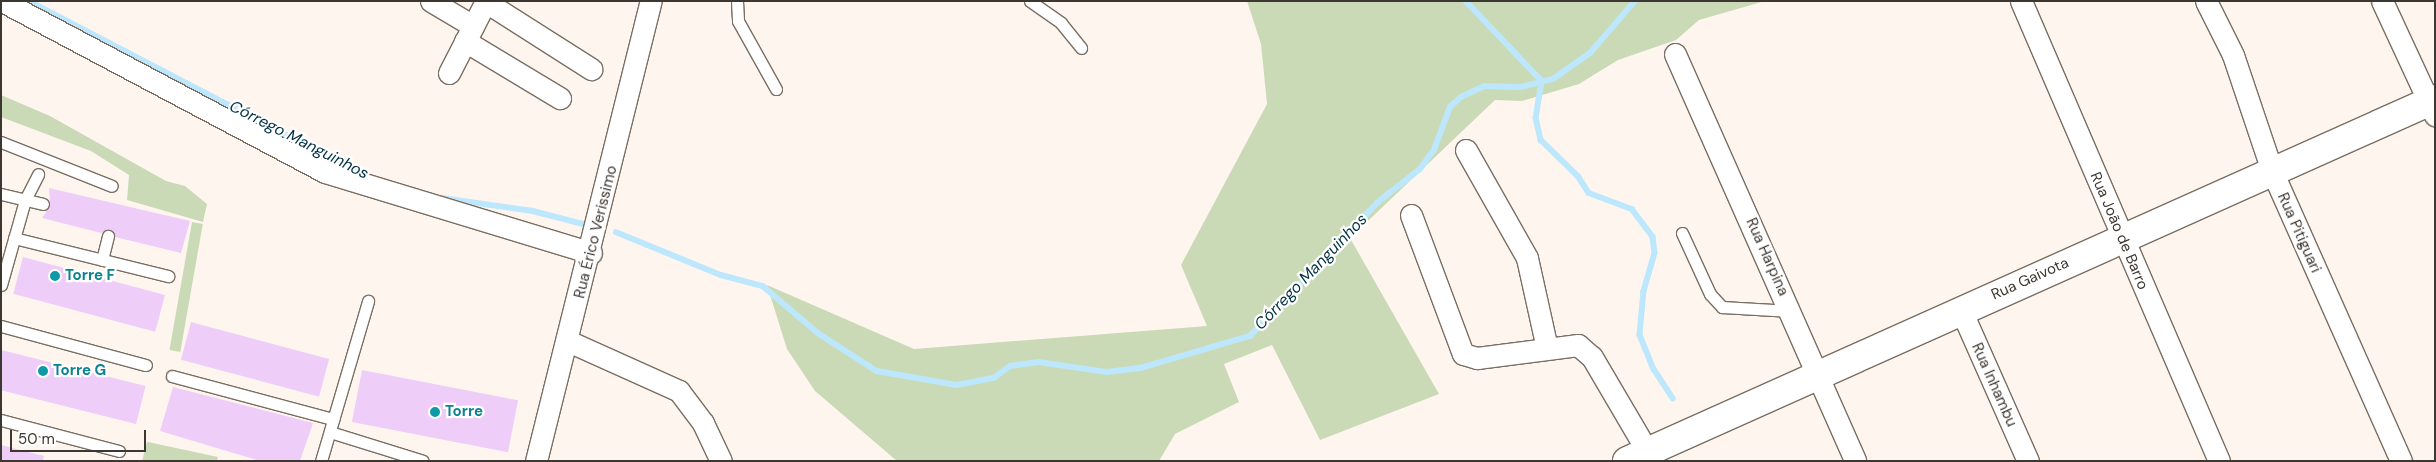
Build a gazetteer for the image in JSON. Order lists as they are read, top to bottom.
{
  "streets": {
    "street": [
      "Rua João de Barro",
      "Rua Érico Verissimo",
      "Rua Pitiguari",
      "Rua Harpina",
      "Rua Gaivota",
      "Rua Inhambu"
    ]
  },
  "crossings": [
    ["Rua João de Barro", "Rua Gaivota"],
    ["Rua Pitiguari", "Rua Gaivota"],
    ["Rua Harpina", "Rua Gaivota"],
    ["Rua Gaivota", "Rua Inhambu"]
  ],
  "water": ["Córrego Manguinhos"],
  "places": ["Torre F", "Torre G", "Torre"],
  "scale_bar": "50 m"
}
